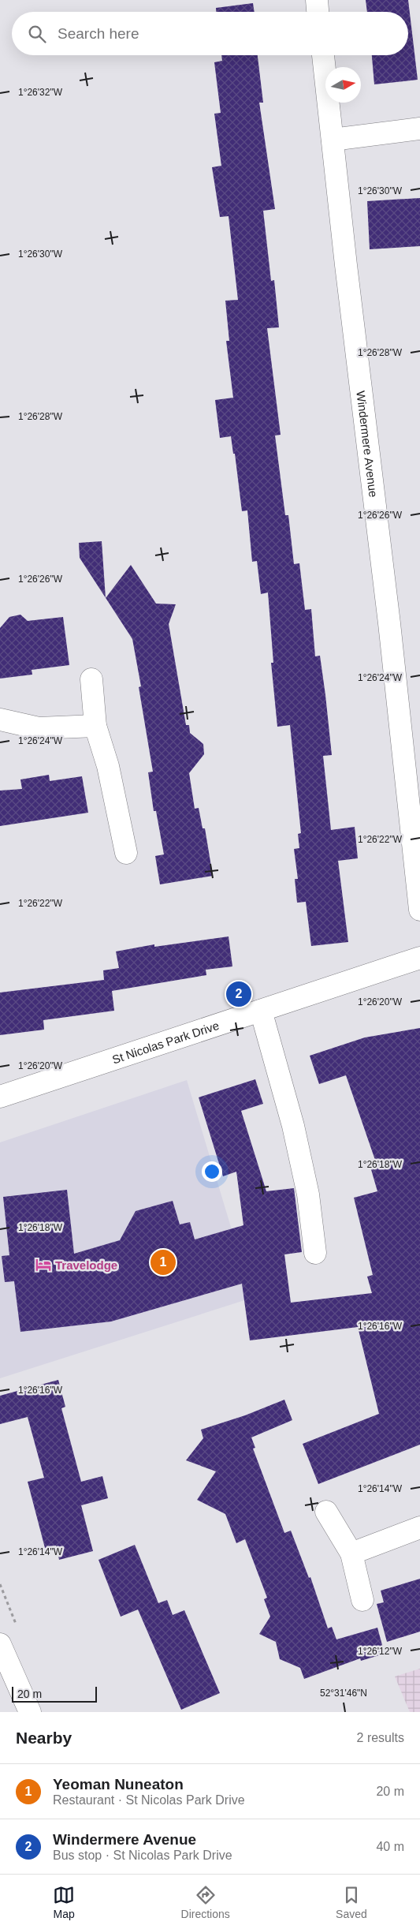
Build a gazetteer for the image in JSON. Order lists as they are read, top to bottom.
{
  "streets": {
    "street": ["Windermere Avenue", "St Nicolas Park Drive"]
  },
  "places": {
    "hotel": ["Travelodge"]
  },
  "scale_bar": "20 m",
  "north": "right",
  "page": {
    "search": "Search here",
    "pins": ["2", "1"],
    "scale": "20 m",
    "heading": ["Nearby", "2 results"],
    "list": [
      {
        "mark": "1",
        "name": "Yeoman Nuneaton",
        "note": "Restaurant · St Nicolas Park Drive",
        "value": "20 m"
      },
      {
        "mark": "2",
        "name": "Windermere Avenue",
        "note": "Bus stop · St Nicolas Park Drive",
        "value": "40 m"
      }
    ],
    "nav": ["Map", "Directions", "Saved"]
  },
  "coordinates": [
    "1°26'32\"W",
    "1°26'30\"W",
    "1°26'28\"W",
    "1°26'26\"W",
    "1°26'24\"W",
    "1°26'22\"W",
    "1°26'20\"W",
    "1°26'18\"W",
    "1°26'16\"W",
    "1°26'14\"W",
    "1°26'12\"W",
    "52°31'46\"N"
  ]
}
